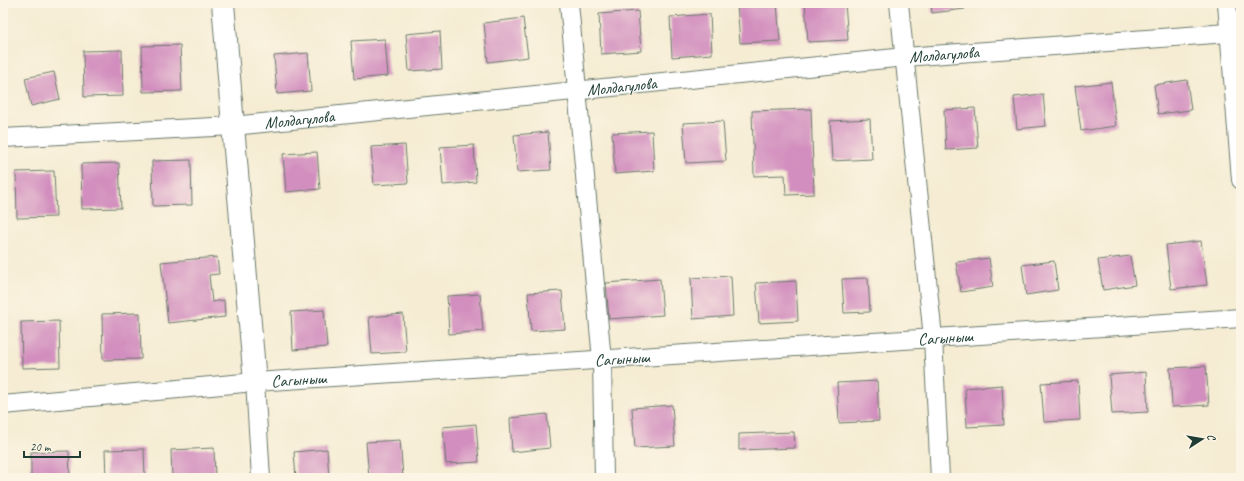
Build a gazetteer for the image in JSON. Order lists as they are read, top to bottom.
{
  "streets": {
    "street": ["Молдагулова", "Сагыныш"]
  },
  "scale_bar": "20 m",
  "north": "right"
}
